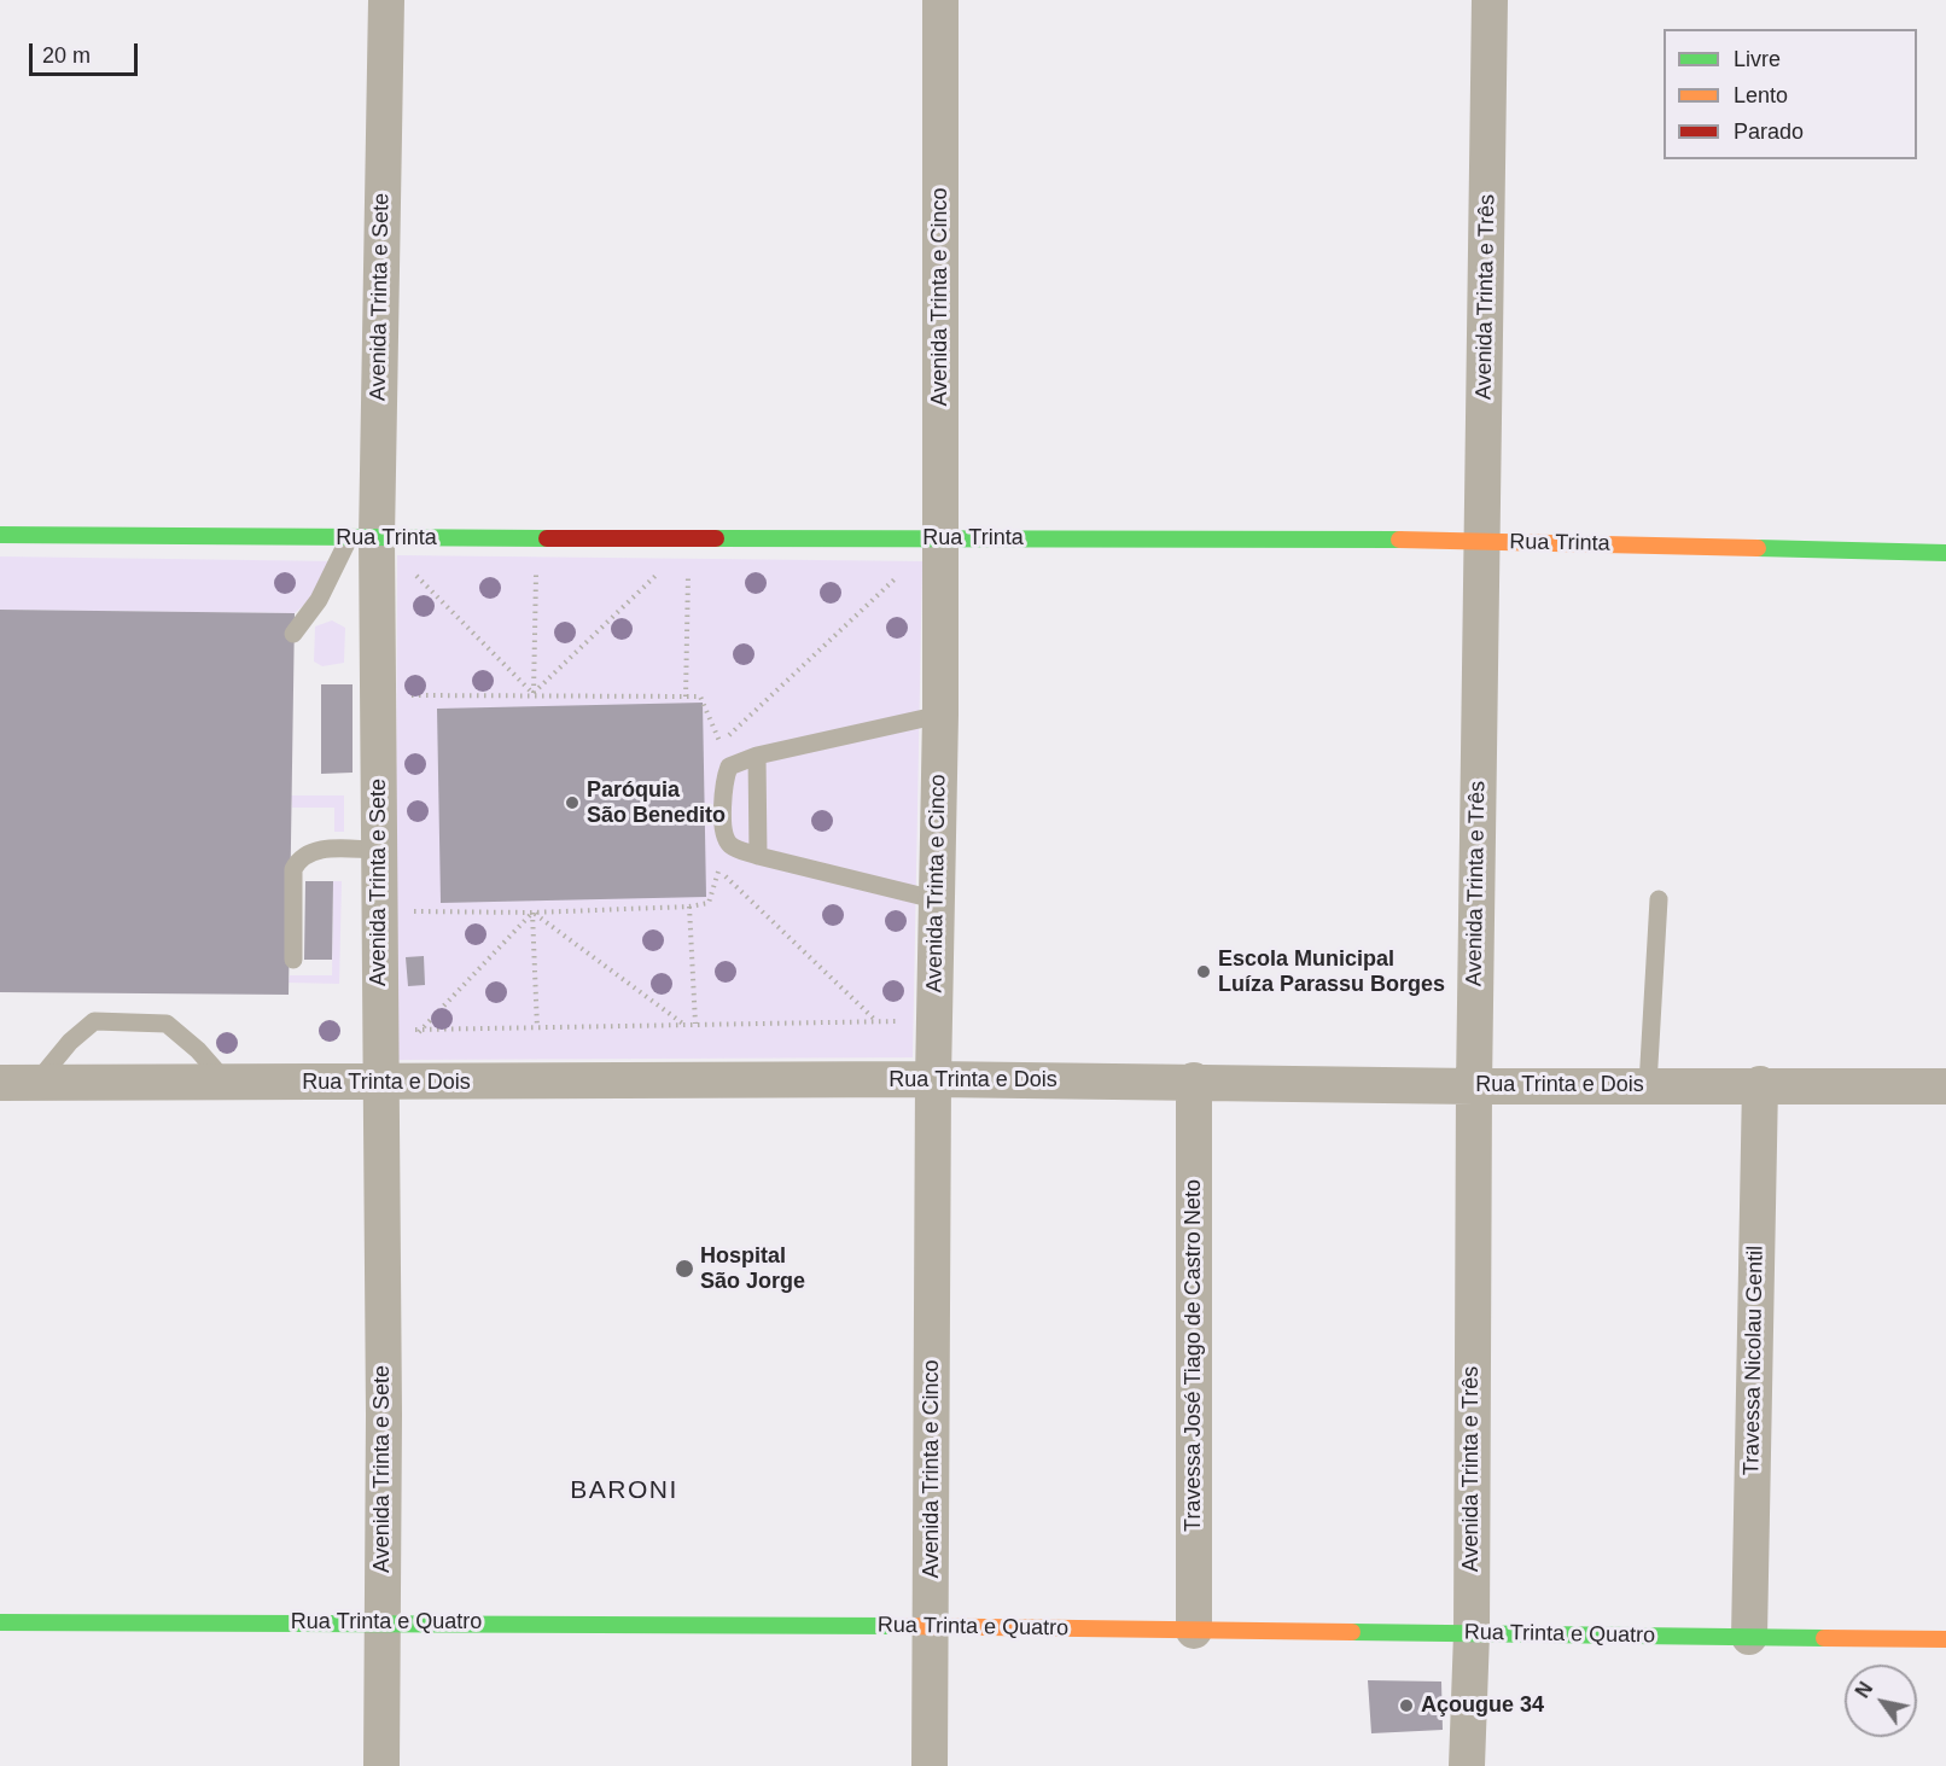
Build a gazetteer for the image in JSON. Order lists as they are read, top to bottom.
{
  "streets": {
    "street": [
      "Avenida Trinta e Sete",
      "Avenida Trinta e Cinco",
      "Avenida Trinta e Três",
      "Rua Trinta",
      "Rua Trinta e Dois",
      "Travessa José Tiago de Castro Neto",
      "Travessa Nicolau Gentil",
      "Rua Trinta e Quatro"
    ]
  },
  "crossings": [
    ["Avenida Trinta e Sete", "Rua Trinta"],
    ["Avenida Trinta e Sete", "Rua Trinta e Dois"],
    ["Avenida Trinta e Sete", "Rua Trinta e Quatro"],
    ["Avenida Trinta e Cinco", "Rua Trinta"],
    ["Avenida Trinta e Cinco", "Rua Trinta e Dois"],
    ["Avenida Trinta e Cinco", "Rua Trinta e Quatro"],
    ["Avenida Trinta e Três", "Rua Trinta"],
    ["Avenida Trinta e Três", "Rua Trinta e Dois"],
    ["Avenida Trinta e Três", "Rua Trinta e Quatro"],
    ["Rua Trinta e Dois", "Travessa José Tiago de Castro Neto"],
    ["Rua Trinta e Dois", "Travessa Nicolau Gentil"],
    ["Travessa José Tiago de Castro Neto", "Rua Trinta e Quatro"],
    ["Travessa Nicolau Gentil", "Rua Trinta e Quatro"]
  ],
  "districts": ["BARONI"],
  "places": [
    "Paróquia São Benedito",
    "Escola Municipal Luíza Parassu Borges",
    "Hospital São Jorge",
    "Açougue 34"
  ],
  "legend": ["Livre", "Lento", "Parado"],
  "scale_bar": "20 m",
  "north": "top left"
}
